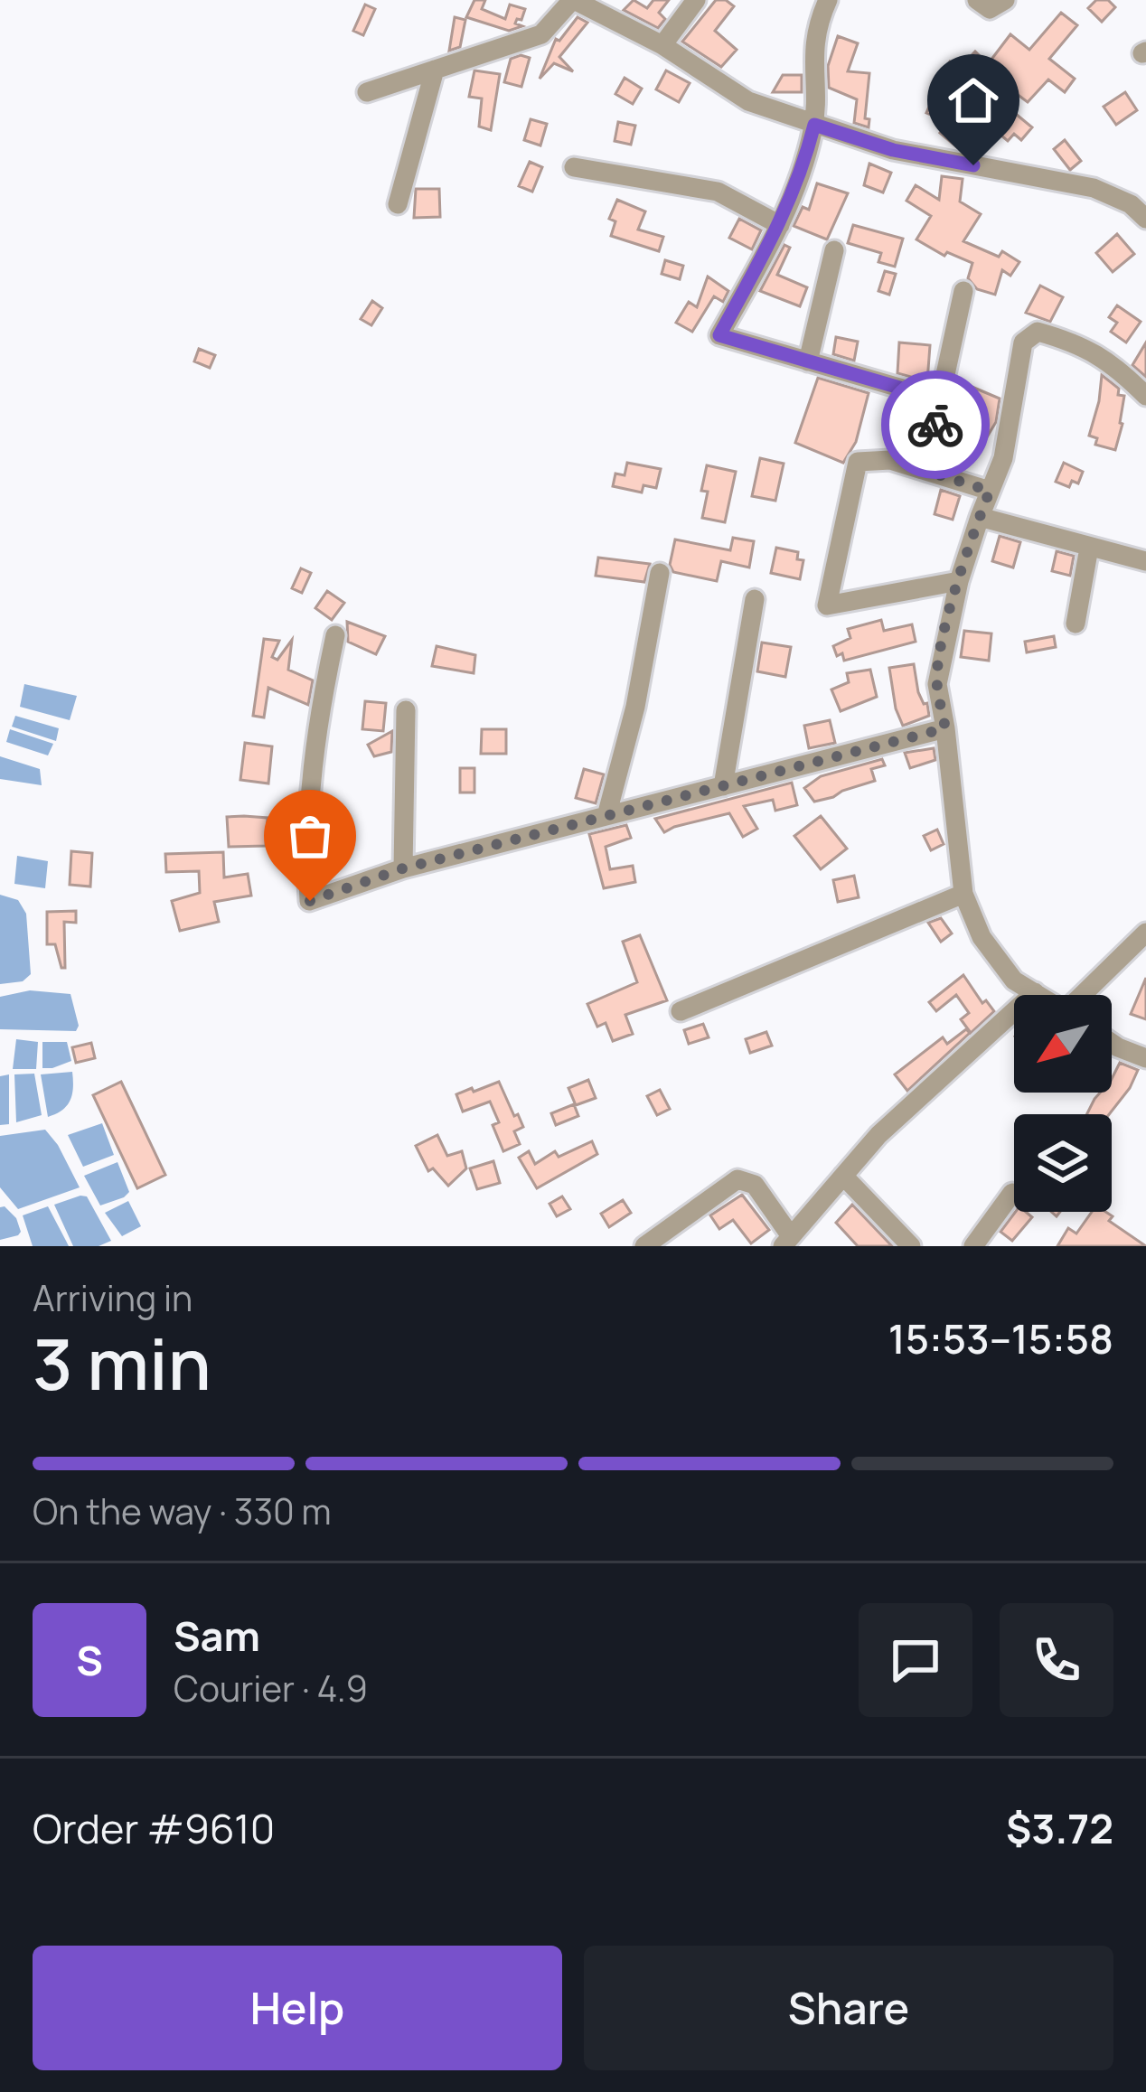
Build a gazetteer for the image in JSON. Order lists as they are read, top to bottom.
{
  "north": "bottom left",
  "page": {
    "heading": ["3 min", "Arriving in", "15:53–15:58"],
    "panel": [
      "Sam",
      "Courier · 4.9",
      "Order #9610",
      "$3.72"
    ],
    "bar": "On the way · 330 m",
    "round": "S",
    "buttons": ["Help", "Share"]
  }
}
